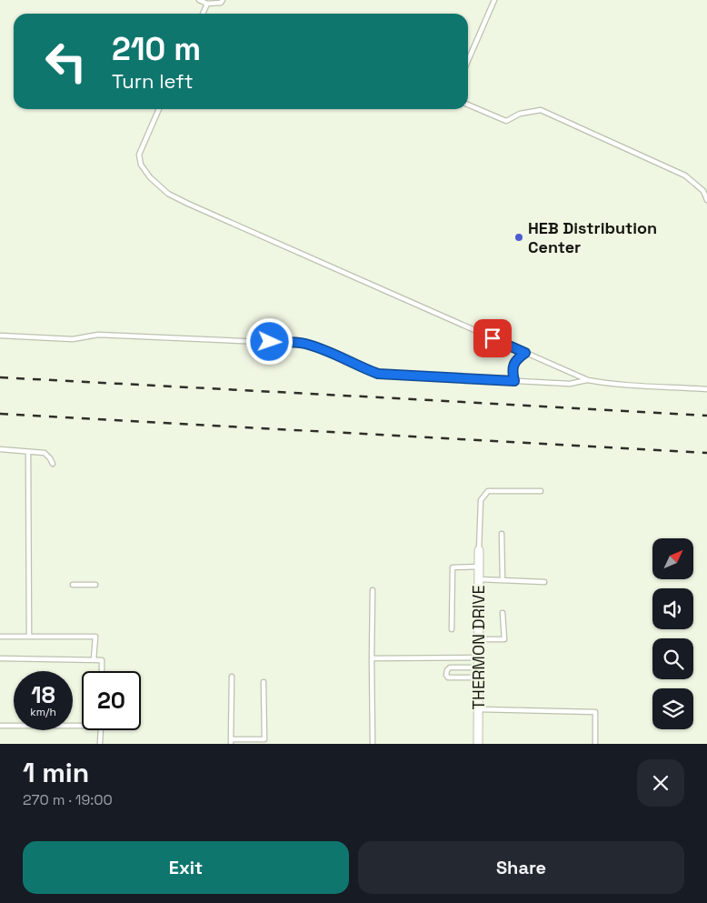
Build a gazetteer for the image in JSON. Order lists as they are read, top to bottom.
{
  "streets": {
    "street": ["THERMON DRIVE"]
  },
  "places": ["HEB Distribution Center"],
  "north": "top right",
  "page": {
    "turn": ["210 m", "Turn left"],
    "speed": "18 km/h",
    "limit": "20",
    "heading": ["1 min", "270 m · 19:00"],
    "buttons": ["Exit", "Share"]
  }
}
